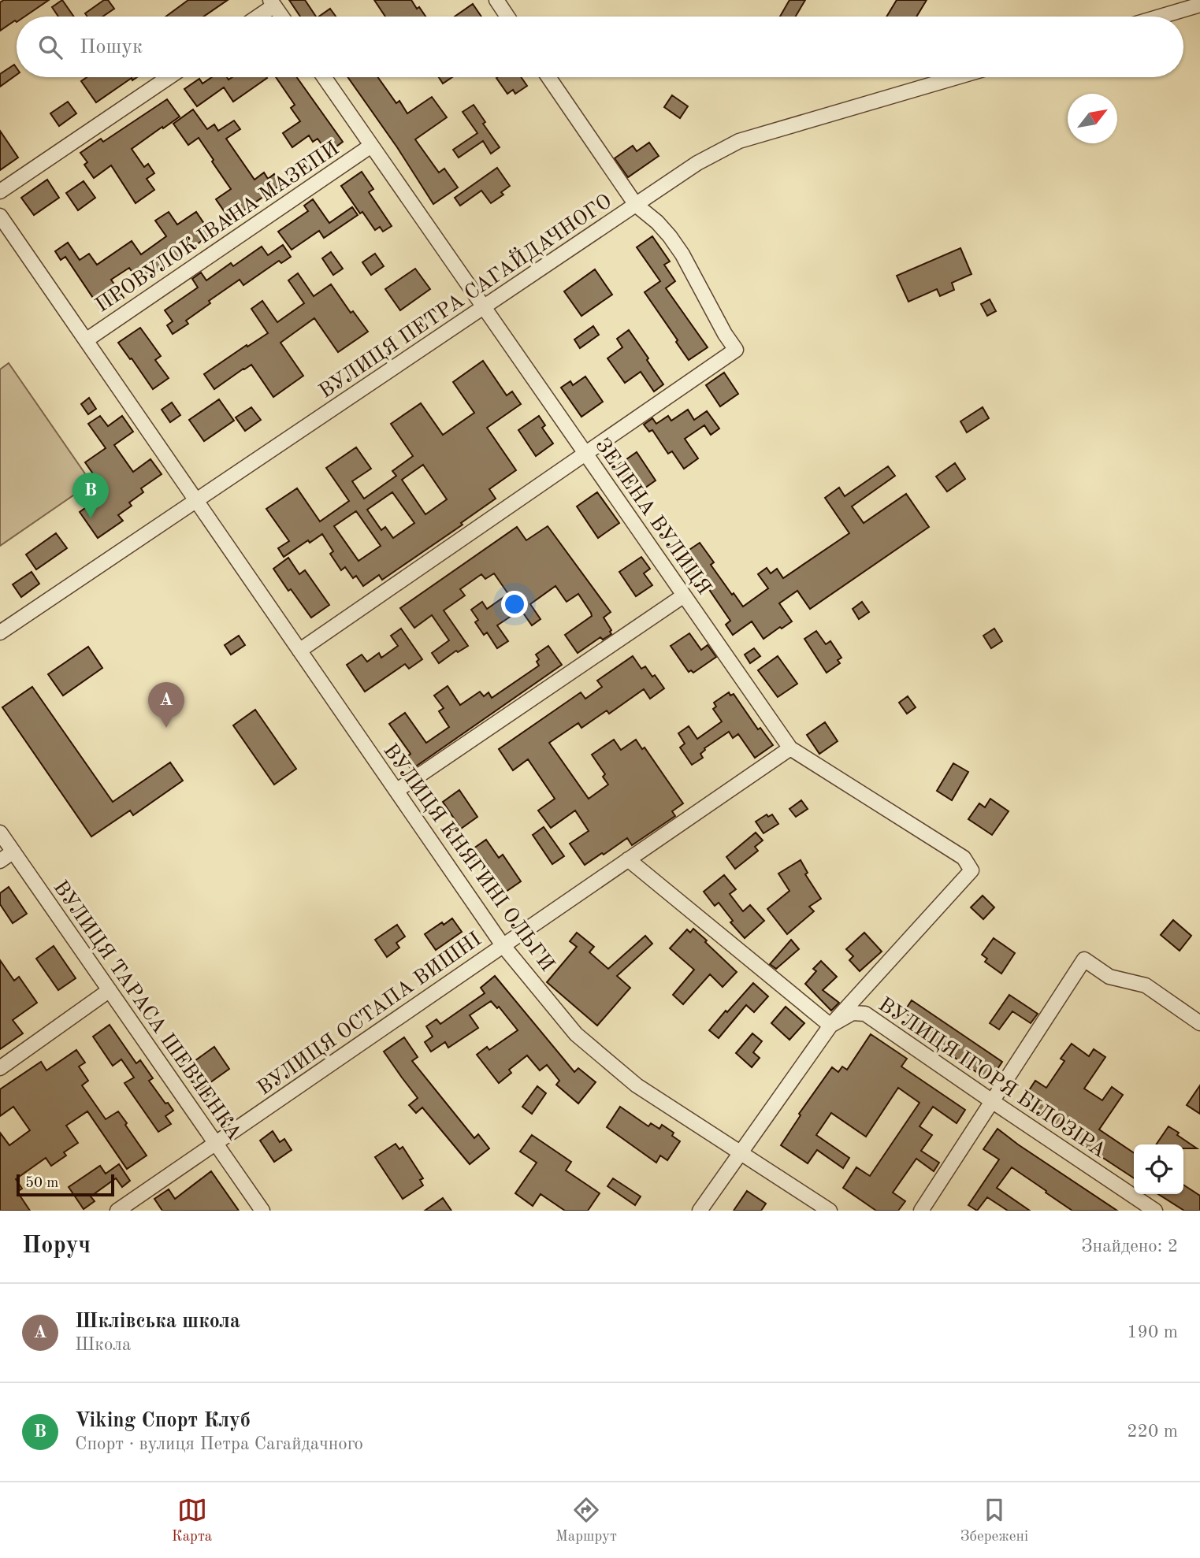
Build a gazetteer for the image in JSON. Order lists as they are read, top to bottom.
{
  "streets": {
    "street": [
      "ПРОВУЛОК ІВАНА МАЗЕПИ",
      "ВУЛИЦЯ ПЕТРА САГАЙДАЧНОГО",
      "ЗЕЛЕНА ВУЛИЦЯ",
      "ВУЛИЦЯ КНЯГИНІ ОЛЬГИ",
      "ВУЛИЦЯ ТАРАСА ШЕВЧЕНКА",
      "ВУЛИЦЯ ОСТАПА ВИШНІ",
      "ВУЛИЦЯ ІГОРЯ БІЛОЗІРА"
    ]
  },
  "crossings": [
    ["ПРОВУЛОК ІВАНА МАЗЕПИ", "ЗЕЛЕНА ВУЛИЦЯ"],
    ["ПРОВУЛОК ІВАНА МАЗЕПИ", "ВУЛИЦЯ КНЯГИНІ ОЛЬГИ"],
    ["ВУЛИЦЯ ПЕТРА САГАЙДАЧНОГО", "ЗЕЛЕНА ВУЛИЦЯ"],
    ["ВУЛИЦЯ ПЕТРА САГАЙДАЧНОГО", "ВУЛИЦЯ КНЯГИНІ ОЛЬГИ"],
    ["ЗЕЛЕНА ВУЛИЦЯ", "ВУЛИЦЯ ОСТАПА ВИШНІ"],
    ["ВУЛИЦЯ КНЯГИНІ ОЛЬГИ", "ВУЛИЦЯ ОСТАПА ВИШНІ"],
    ["ВУЛИЦЯ ТАРАСА ШЕВЧЕНКА", "ВУЛИЦЯ ОСТАПА ВИШНІ"]
  ],
  "scale_bar": "50 m",
  "north": "top right",
  "page": {
    "search": "Пошук",
    "pins": ["B", "A"],
    "scale": "50 m",
    "heading": ["Поруч", "Знайдено: 2"],
    "list": [
      {
        "mark": "A",
        "name": "Шклівська школа",
        "note": "Школа",
        "value": "190 m"
      },
      {
        "mark": "B",
        "name": "Viking Спорт Клуб",
        "note": "Спорт · вулиця Петра Сагайдачного",
        "value": "220 m"
      }
    ],
    "nav": ["Карта", "Маршрут", "Збережені"]
  }
}
